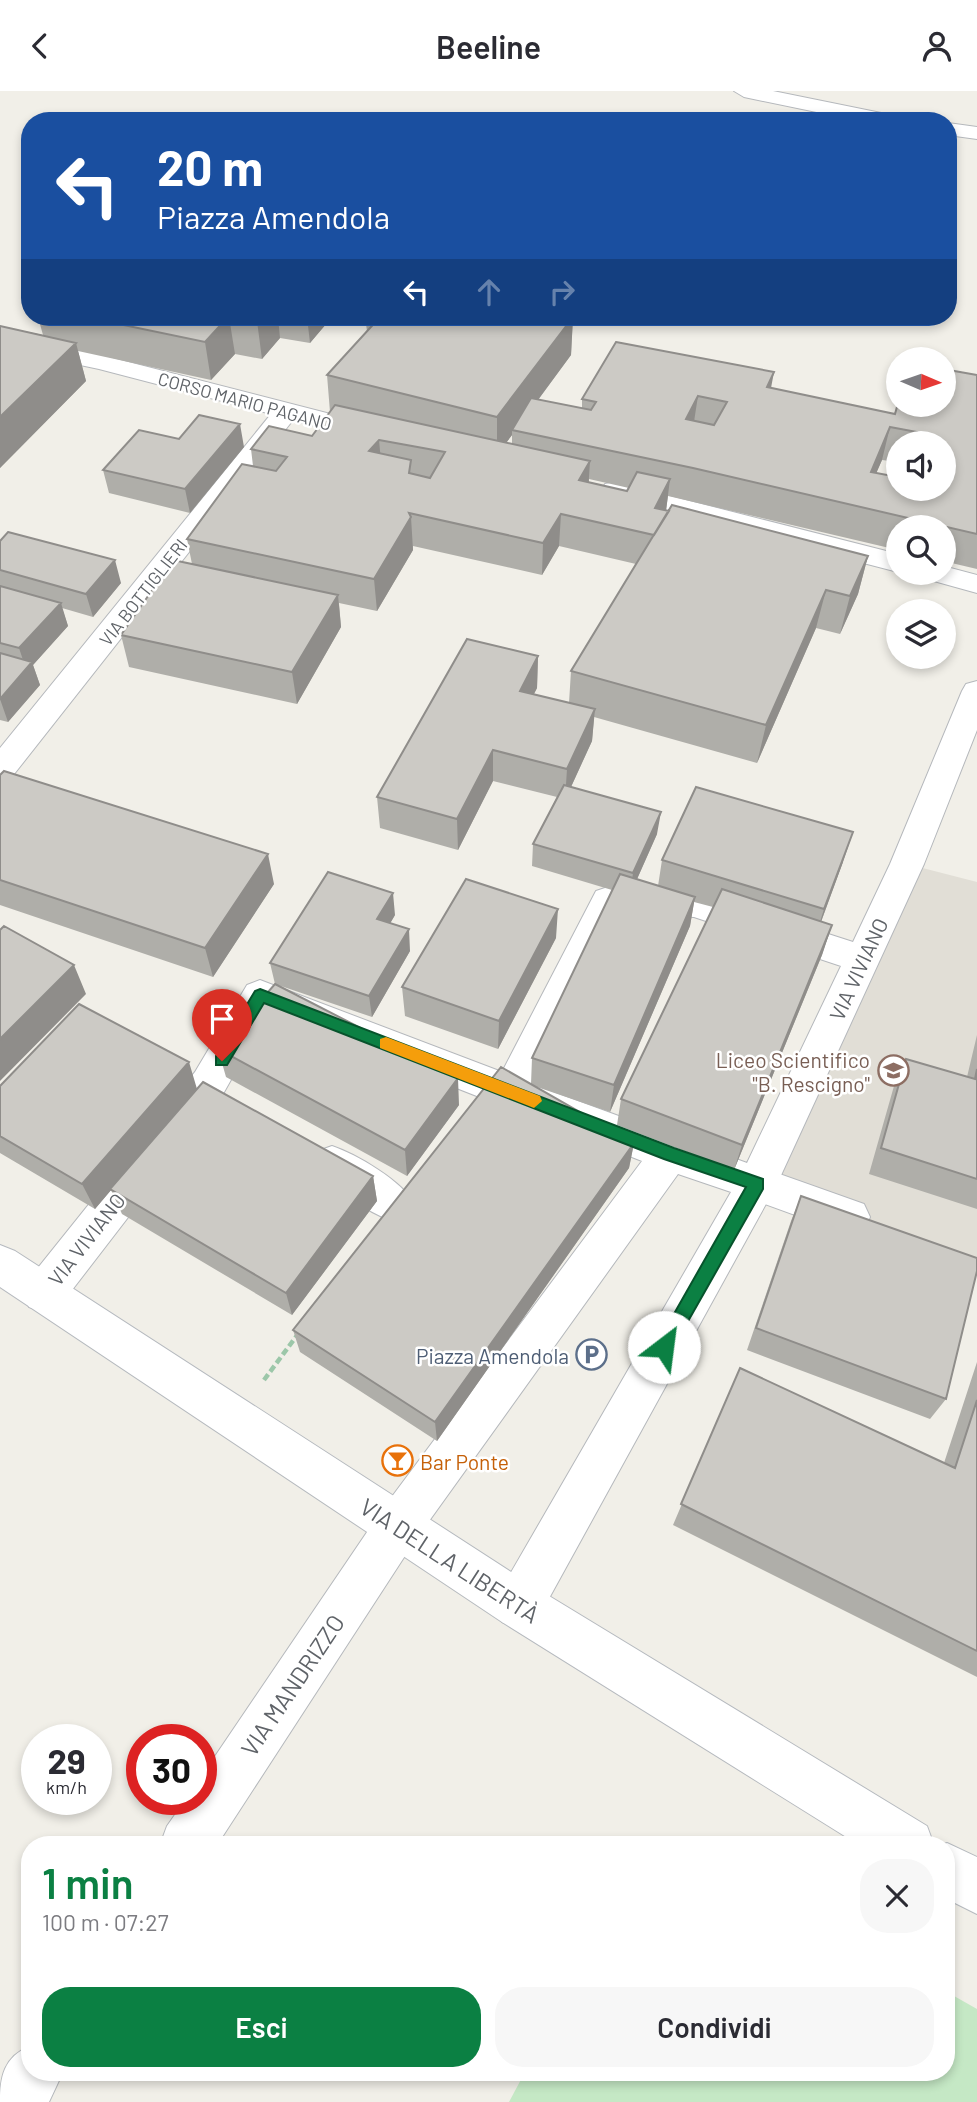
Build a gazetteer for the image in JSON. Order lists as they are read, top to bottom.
{
  "streets": {
    "street": [
      "CORSO MARIO PAGANO",
      "VIA BOTTIGLIERI",
      "VIA VIVIANO",
      "VIA DELLA LIBERTÀ",
      "VIA MANDRIZZO"
    ]
  },
  "crossings": [
    ["CORSO MARIO PAGANO", "VIA BOTTIGLIERI"],
    ["VIA VIVIANO", "VIA DELLA LIBERTÀ"],
    ["VIA DELLA LIBERTÀ", "VIA MANDRIZZO"]
  ],
  "places": {
    "school or university": ["Liceo Scientifico \"B. Rescigno\""],
    "parking": ["Piazza Amendola"],
    "bar": ["Bar Ponte"]
  },
  "north": "right",
  "page": {
    "header": "Beeline",
    "turn": ["20 m", "Piazza Amendola"],
    "speed": "29 km/h",
    "limit": "30",
    "heading": ["1 min", "100 m · 07:27"],
    "buttons": ["Esci", "Condividi"]
  }
}
